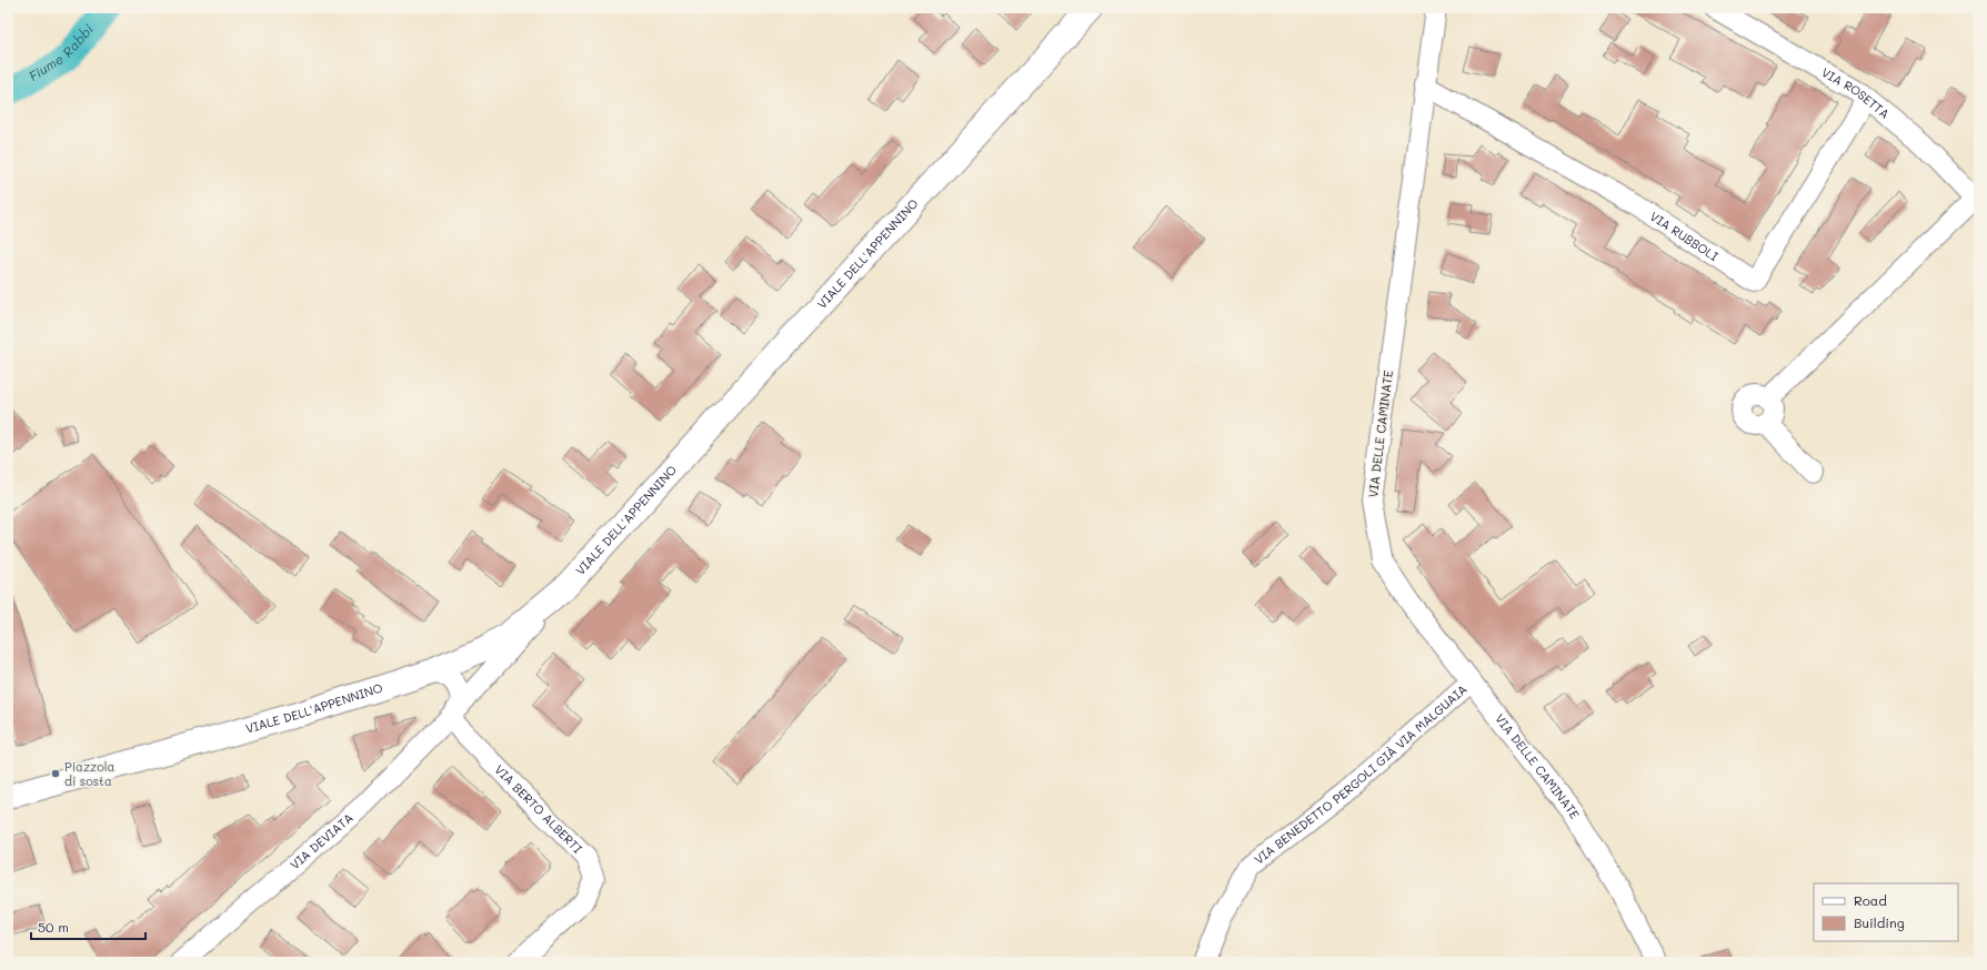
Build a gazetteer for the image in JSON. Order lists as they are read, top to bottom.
{
  "streets": {
    "main road": ["VIALE DELL'APPENNINO"],
    "street": [
      "VIA ROSETTA",
      "VIA RUBBOLI",
      "VIA DELLE CAMINATE",
      "VIA BENEDETTO PERGOLI GIÀ VIA MALGUAIA",
      "VIA BERTO ALBERTI",
      "VIA DEVIATA"
    ]
  },
  "crossings": [
    ["VIA ROSETTA", "VIA RUBBOLI"],
    ["VIA RUBBOLI", "VIA DELLE CAMINATE"],
    ["VIALE DELL'APPENNINO", "VIA DEVIATA"],
    ["VIA DELLE CAMINATE", "VIA BENEDETTO PERGOLI GIÀ VIA MALGUAIA"],
    ["VIA BERTO ALBERTI", "VIA DEVIATA"]
  ],
  "water": ["Fiume Rabbi"],
  "places": ["Piazzola di sosta"],
  "legend": ["Road", "Building"],
  "scale_bar": "50 m"
}
